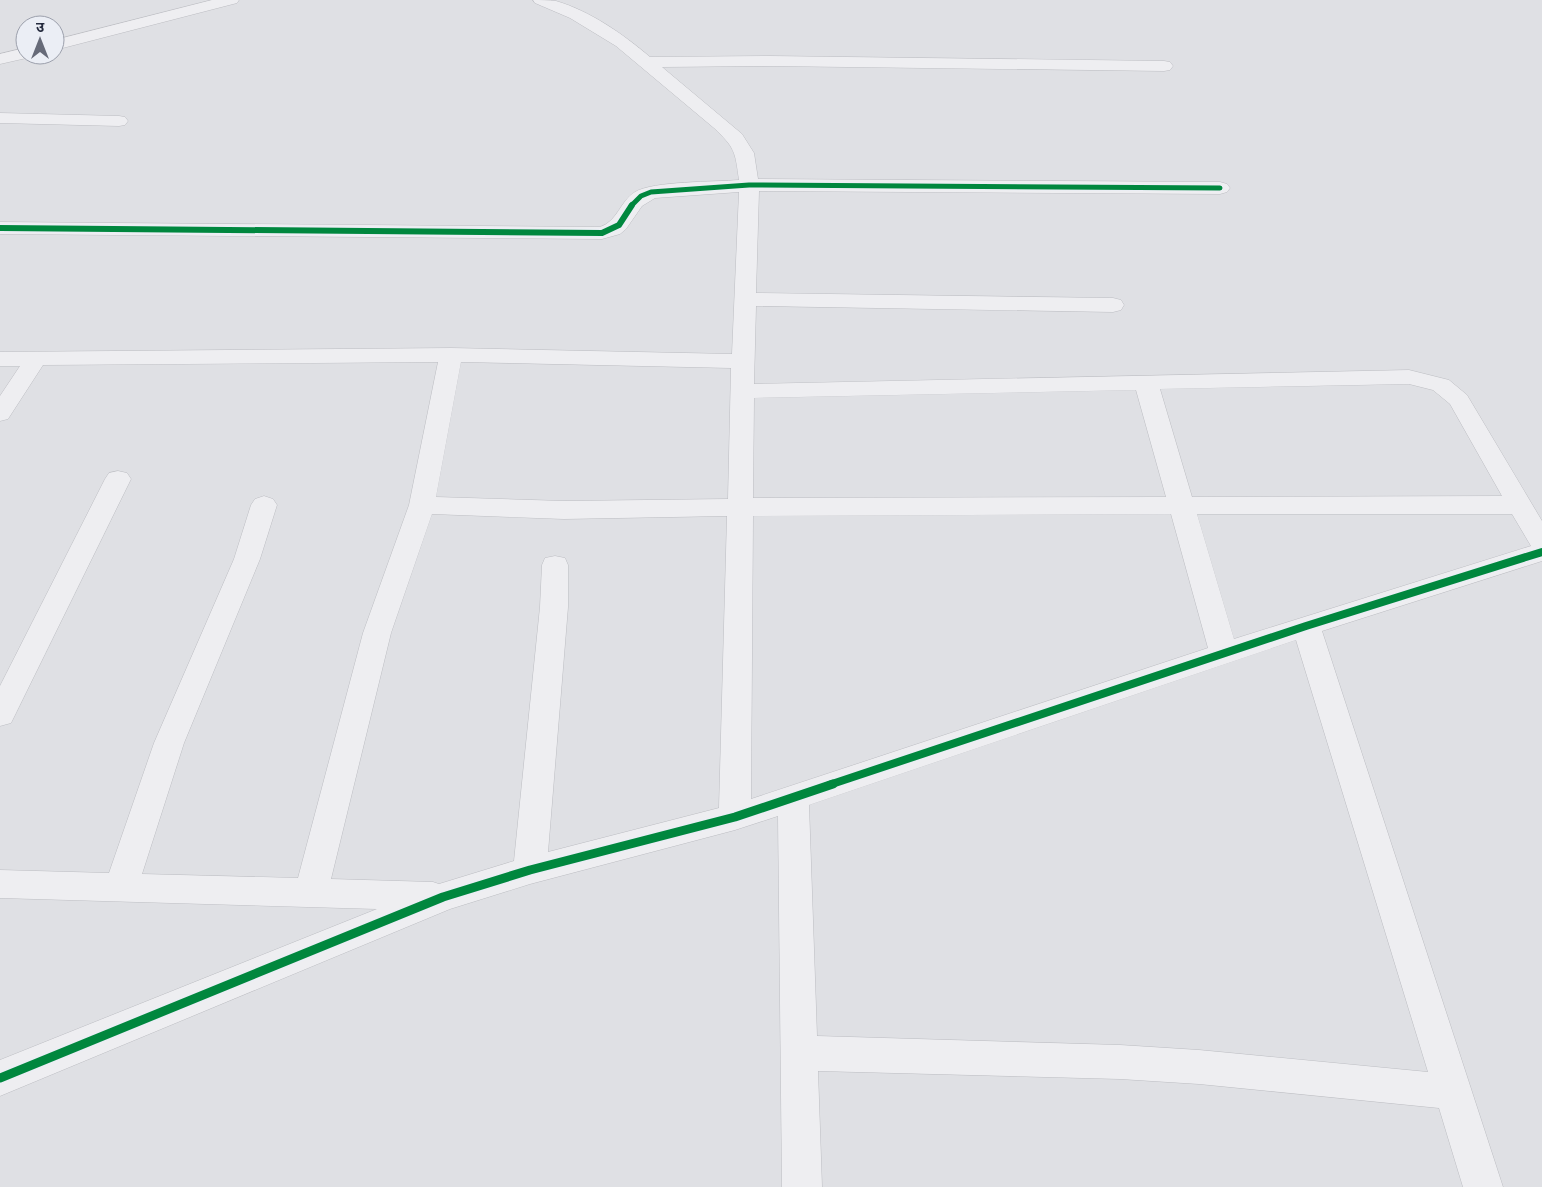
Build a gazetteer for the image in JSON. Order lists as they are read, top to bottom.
{
  "north": "top"
}
